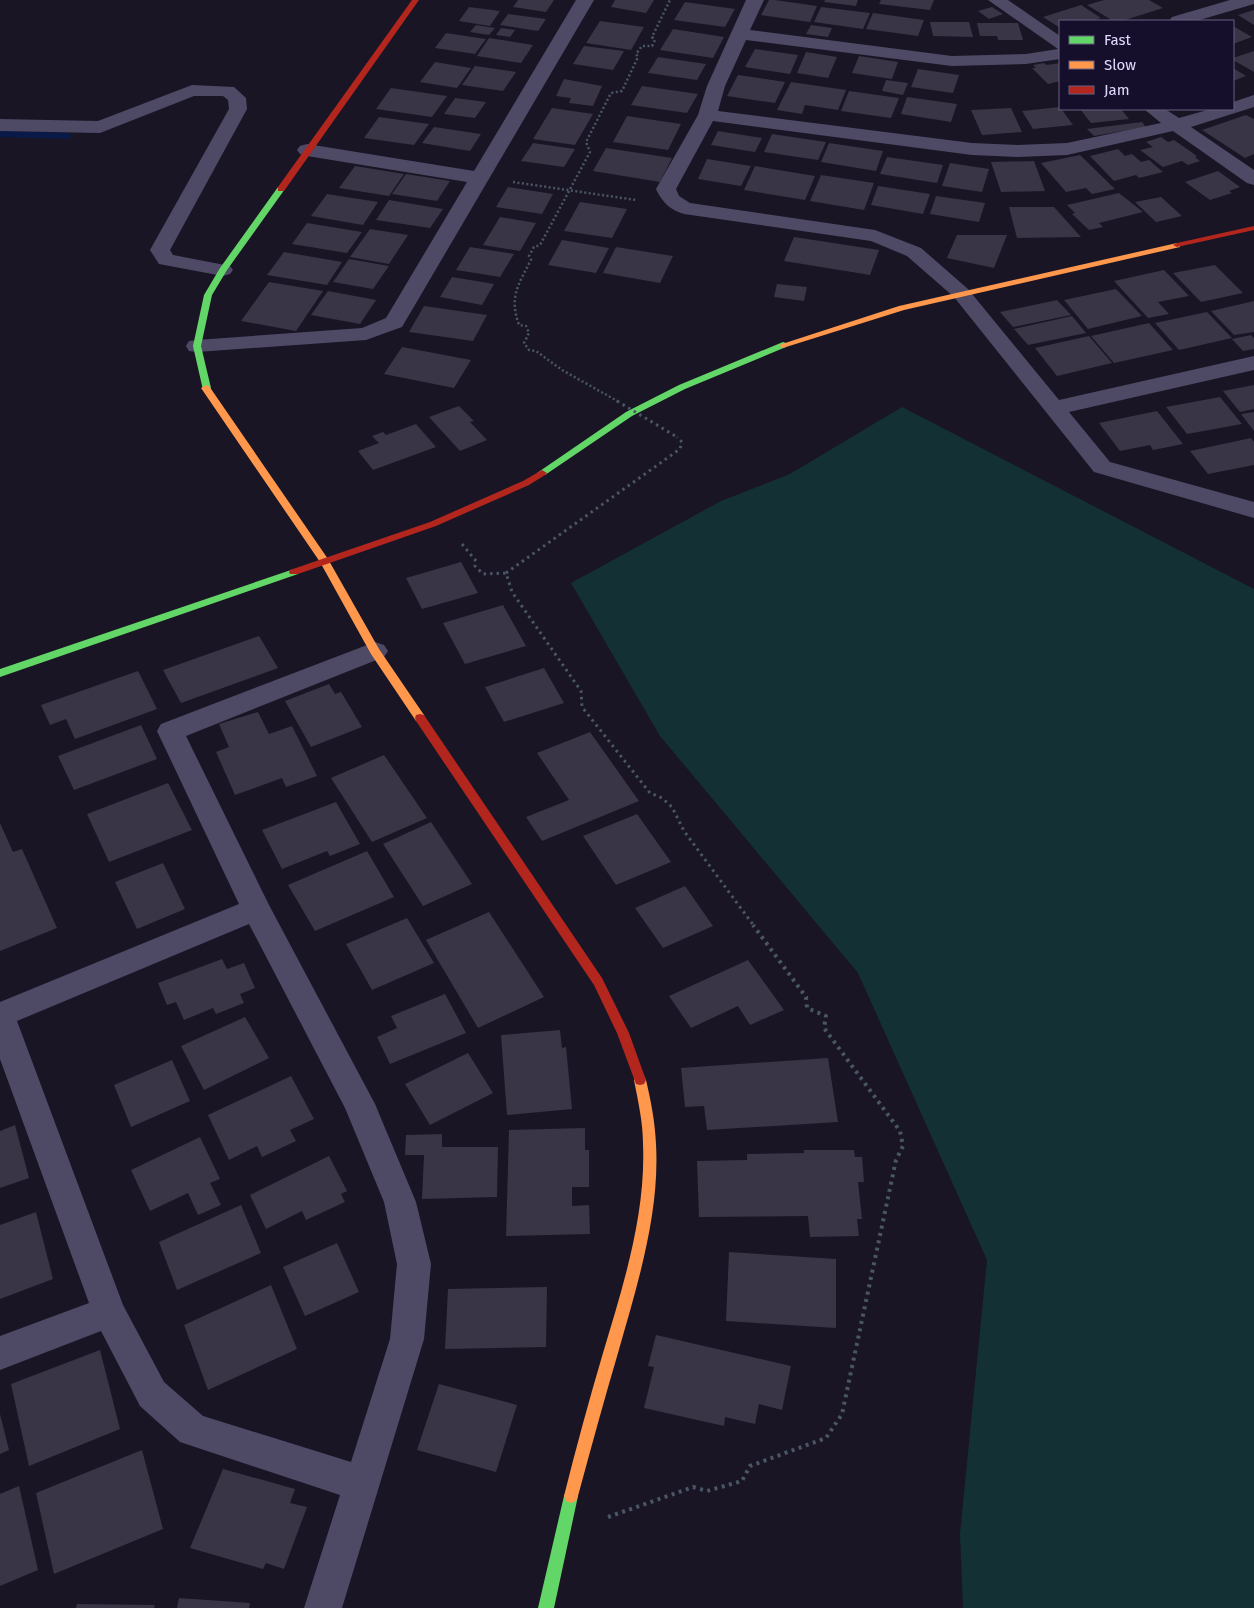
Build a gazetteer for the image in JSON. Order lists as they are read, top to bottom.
{
  "legend": ["Fast", "Slow", "Jam"]
}
